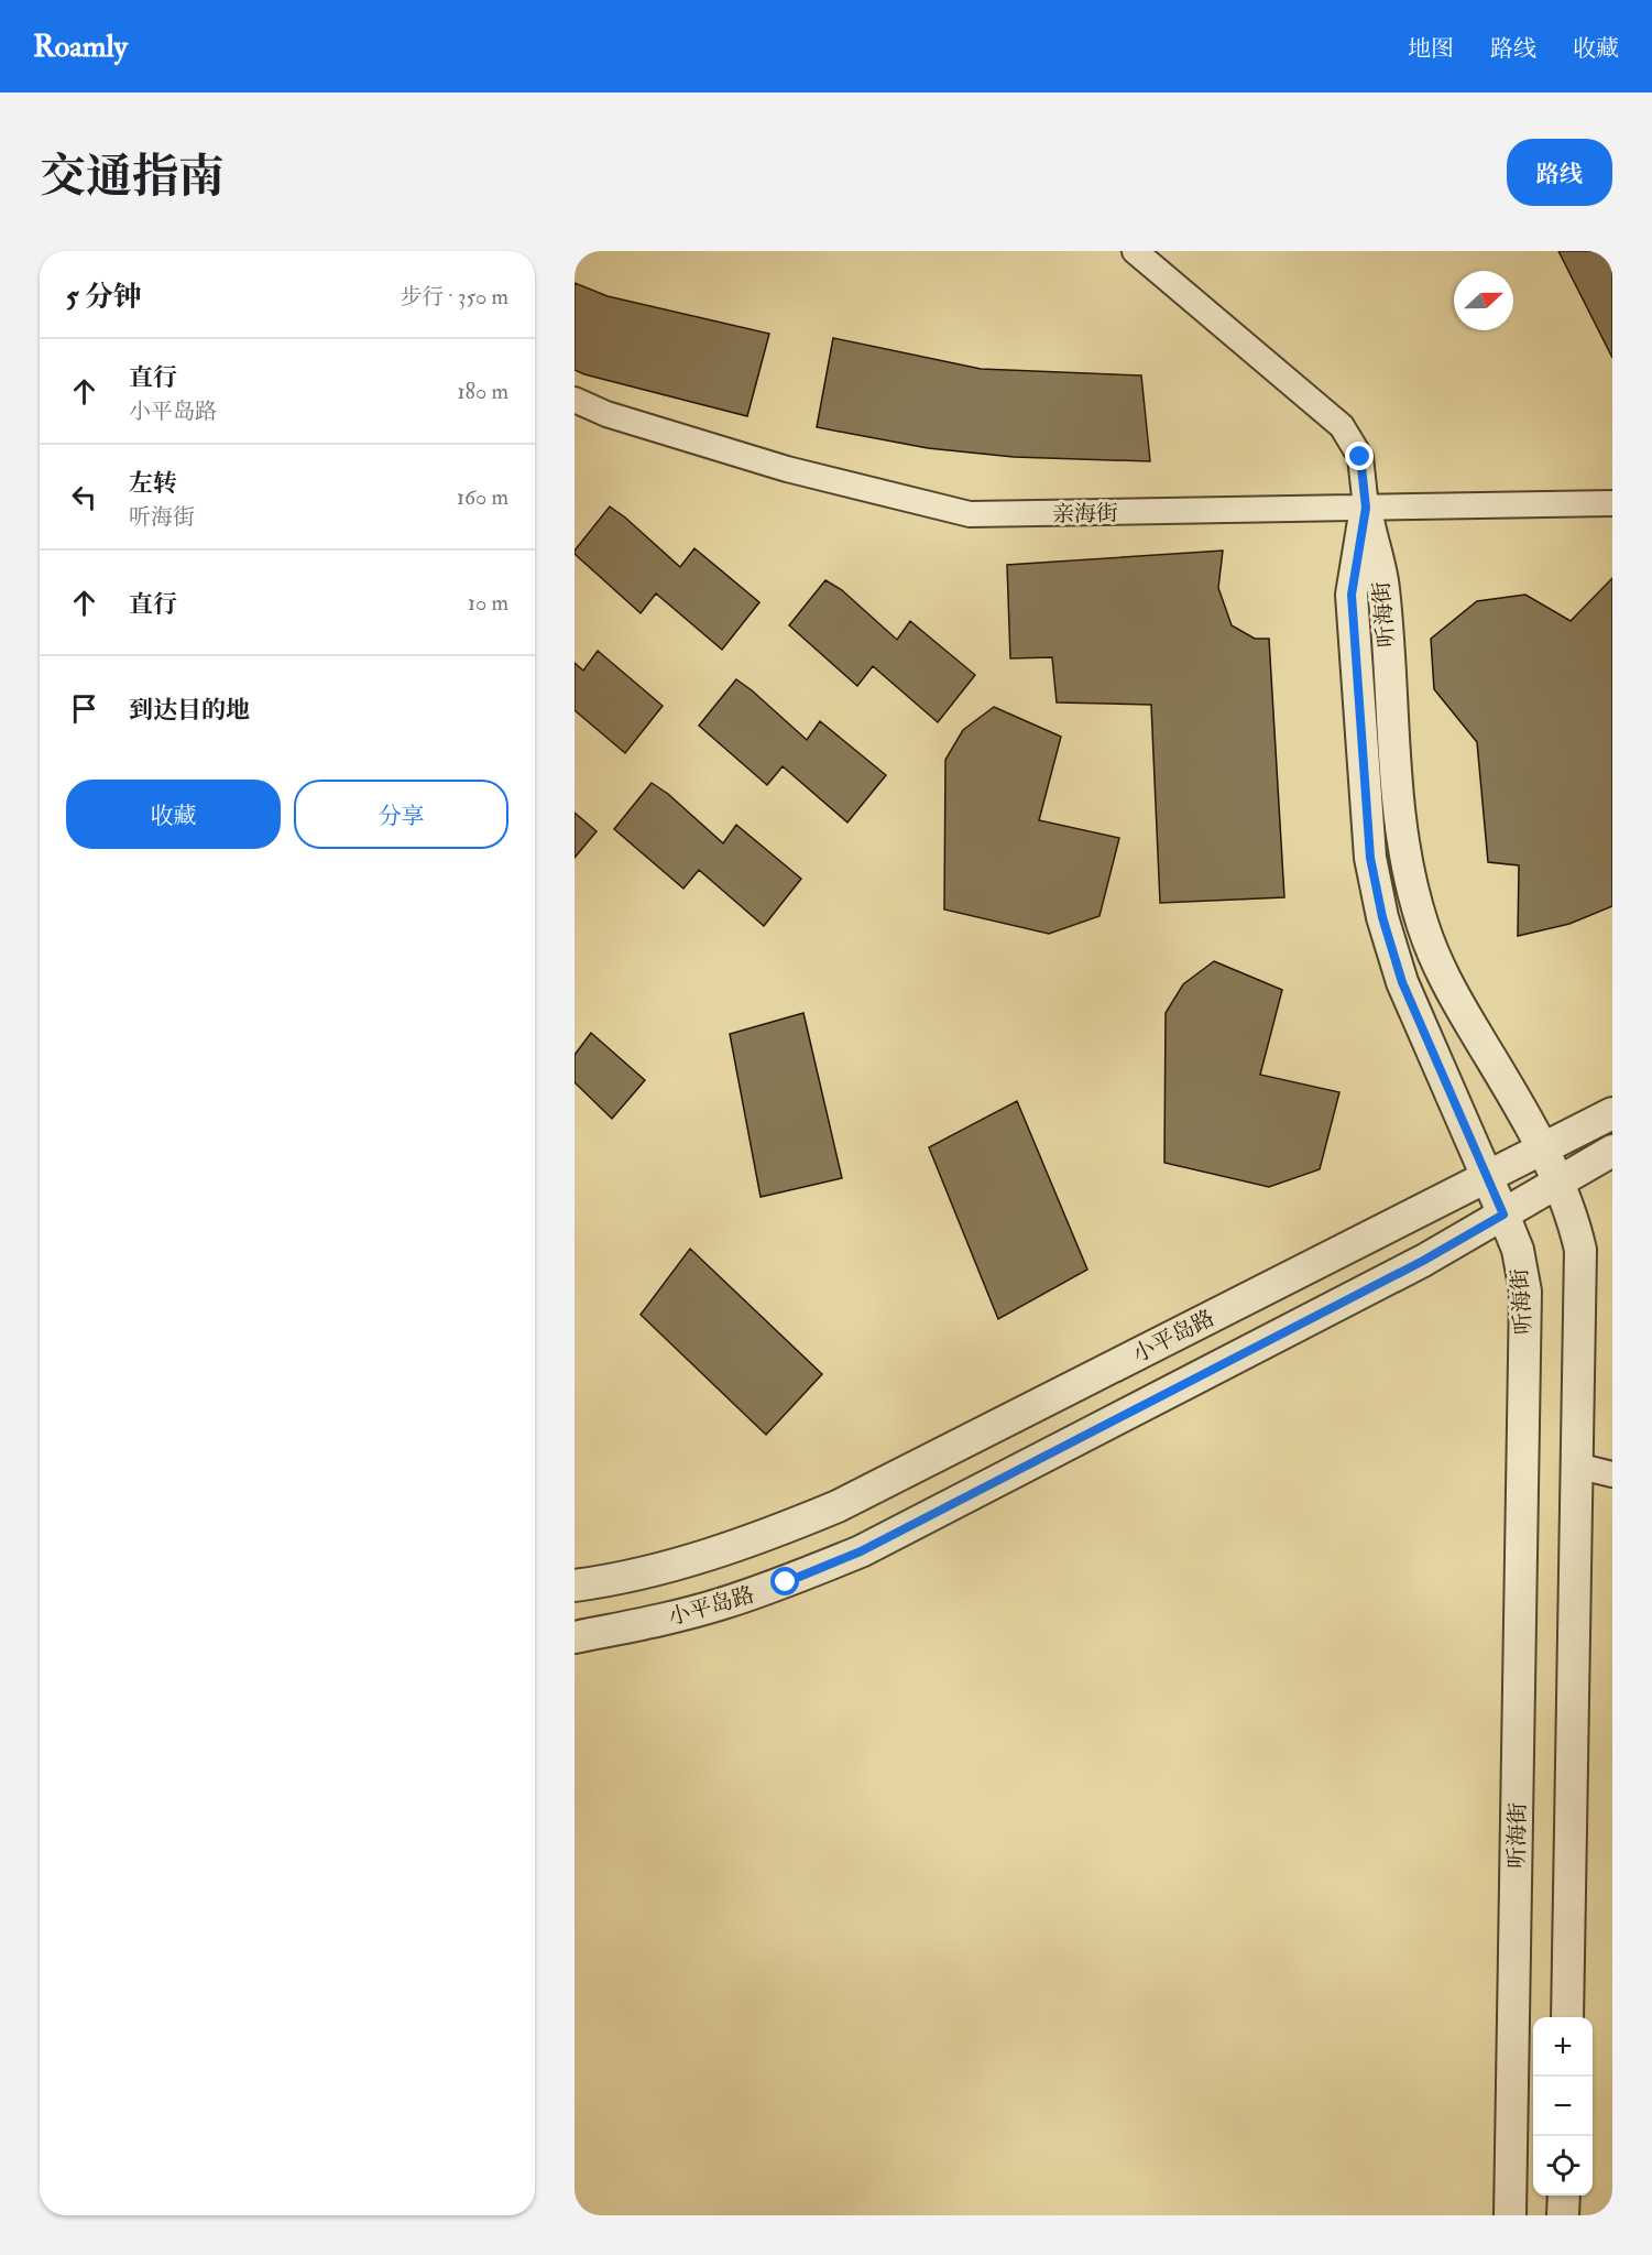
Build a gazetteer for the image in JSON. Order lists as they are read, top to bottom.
{
  "streets": {
    "street": ["亲海街", "听海街", "小平岛路"]
  },
  "crossings": [
    ["亲海街", "听海街"],
    ["听海街", "小平岛路"]
  ],
  "north": "right",
  "page": {
    "header": "Roamly",
    "nav": ["地图", "路线", "收藏"],
    "title": "交通指南",
    "buttons": [
      "路线",
      ["收藏", "分享"]
    ],
    "heading": ["5 分钟", "步行 · 350 m"],
    "list": [
      ["直行", "小平岛路", "180 m"],
      ["左转", "听海街", "160 m"],
      ["直行", "10 m"],
      "到达目的地"
    ],
    "map_buttons": ["+", "−"]
  }
}
